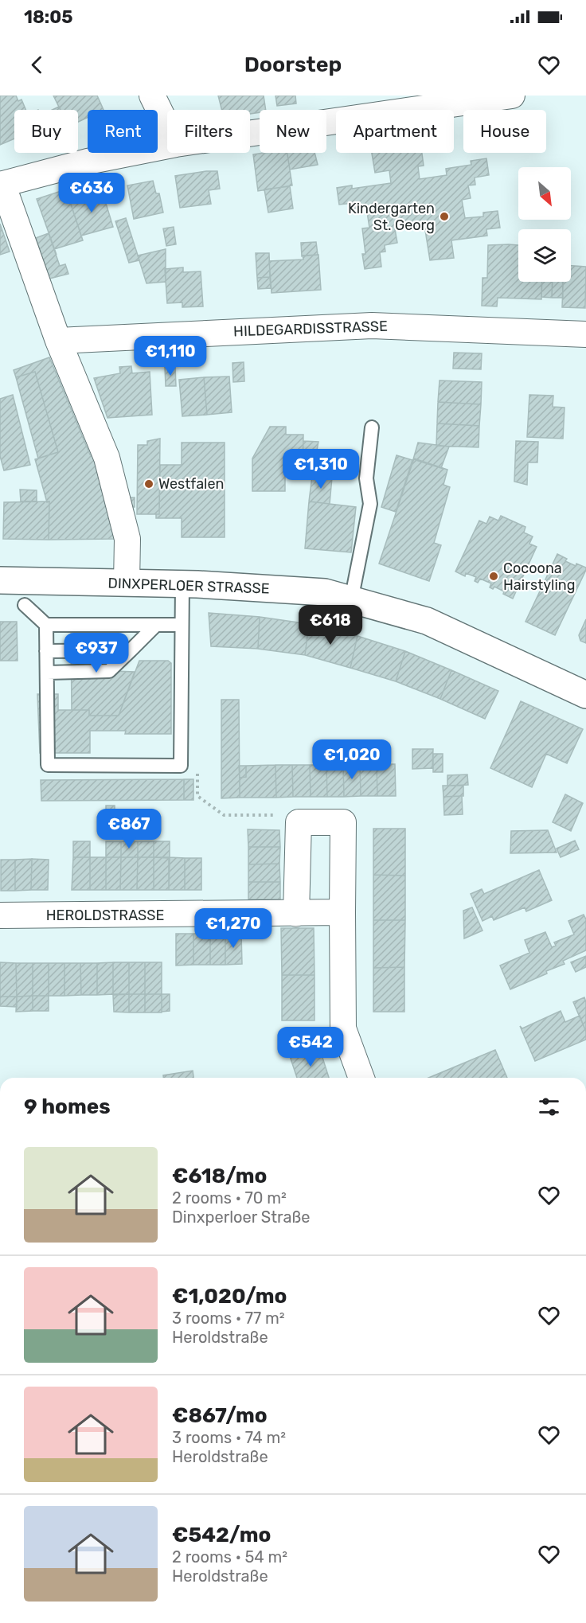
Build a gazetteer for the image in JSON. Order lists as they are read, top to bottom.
{
  "streets": {
    "main road": ["DINXPERLOER STRASSE"],
    "street": ["HILDEGARDISSTRASSE", "HEROLDSTRASSE"]
  },
  "places": ["Kindergarten St. Georg", "Westfalen", "Cocoona Hairstyling"],
  "north": "bottom right",
  "page": {
    "status": "18:05",
    "header": "Doorstep",
    "chip": [
      "Buy",
      "Rent",
      "Filters",
      "New",
      "Apartment",
      "House"
    ],
    "price": [
      "€636",
      "€1,110",
      "€1,310",
      "€618",
      "€937",
      "€1,020",
      "€867",
      "€1,270",
      "€542"
    ],
    "heading": "9 homes",
    "list": [
      {
        "name": "€618/mo",
        "note": "2 rooms · 70 m² · Dinxperloer Straße"
      },
      {
        "name": "€1,020/mo",
        "note": "3 rooms · 77 m² · Heroldstraße"
      },
      {
        "name": "€867/mo",
        "note": "3 rooms · 74 m² · Heroldstraße"
      },
      {
        "name": "€542/mo",
        "note": "2 rooms · 54 m² · Heroldstraße"
      }
    ]
  }
}
